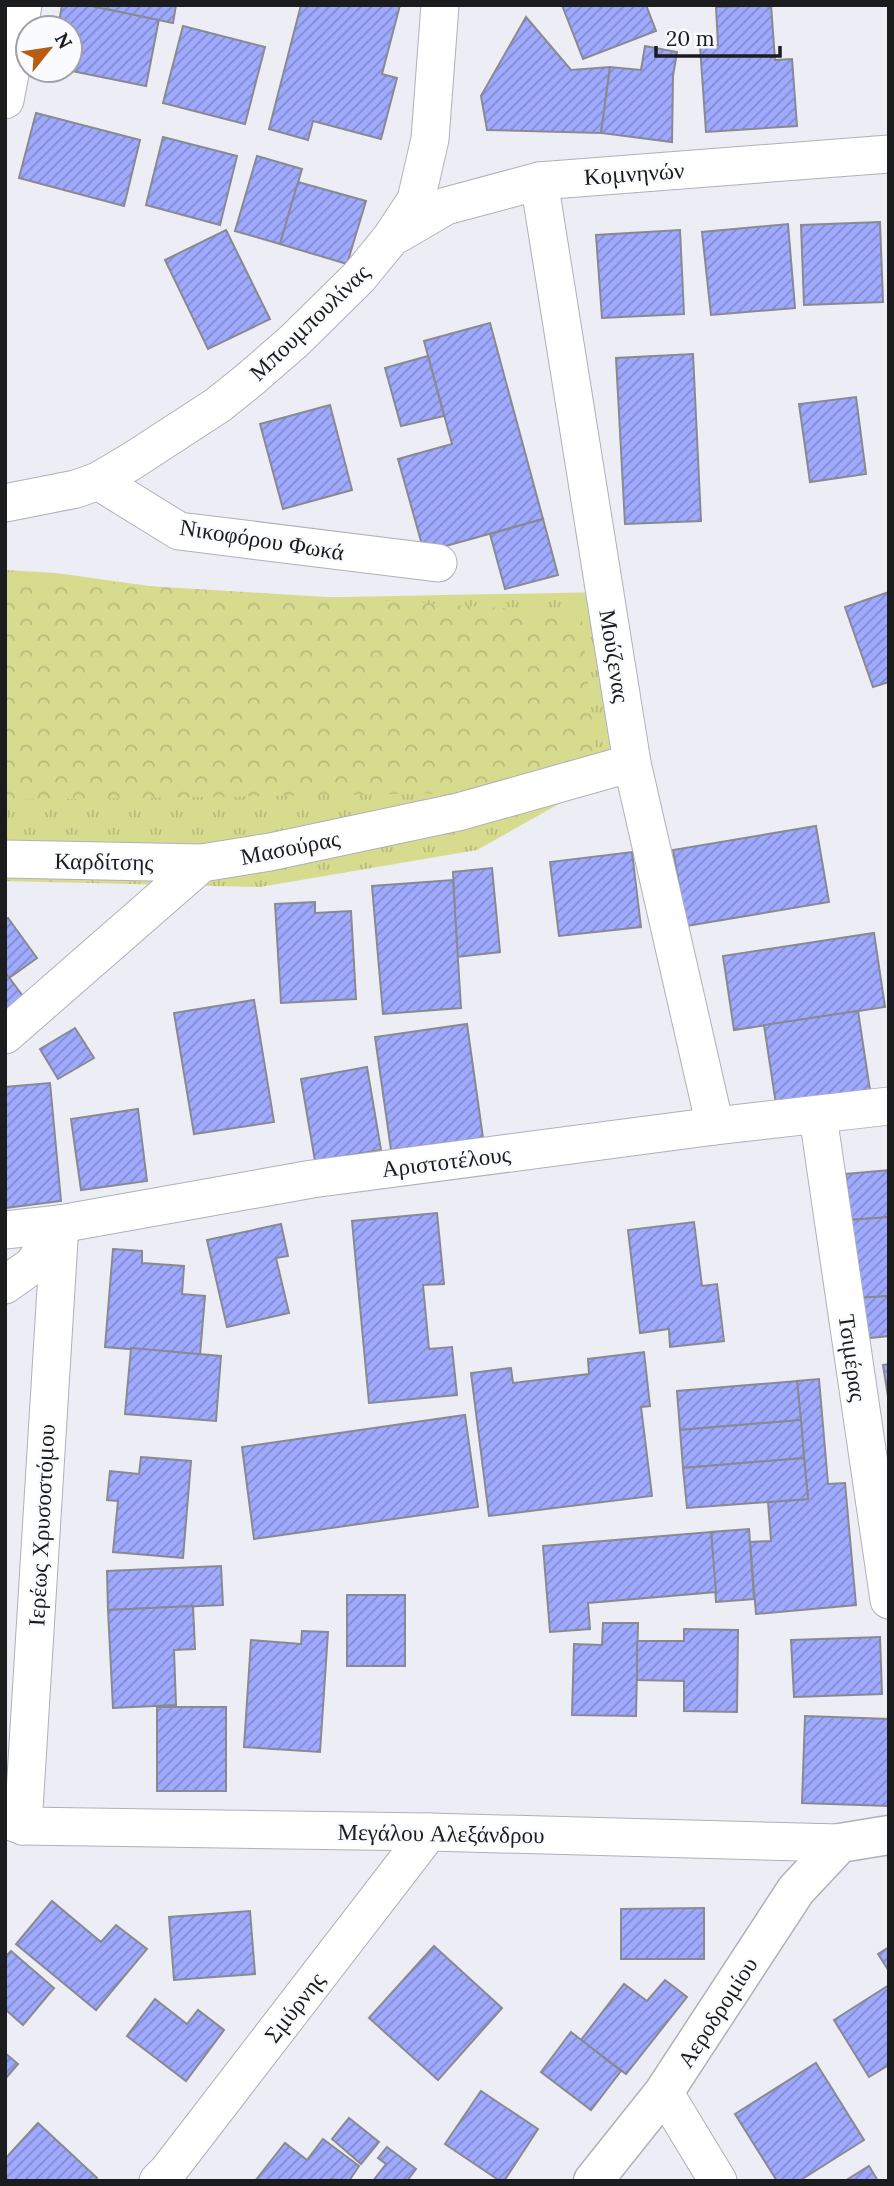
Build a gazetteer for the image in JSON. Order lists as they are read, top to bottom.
{
  "streets": {
    "street": [
      "Κομνηνών",
      "Μπουμπουλίνας",
      "Νικοφόρου Φωκά",
      "Μούζενας",
      "Μασούρας",
      "Καρδίτσης",
      "Αριστοτέλους",
      "Τσιμέρας",
      "Ιερέως Χρυσοστόμου",
      "Μεγάλου Αλεξάνδρου",
      "Σμύρνης",
      "Αεροδρομίου"
    ]
  },
  "crossings": [
    ["Κομνηνών", "Μπουμπουλίνας"],
    ["Κομνηνών", "Μούζενας"],
    ["Μπουμπουλίνας", "Νικοφόρου Φωκά"],
    ["Μούζενας", "Μασούρας"],
    ["Μούζενας", "Αριστοτέλους"],
    ["Μασούρας", "Καρδίτσης"],
    ["Αριστοτέλους", "Τσιμέρας"],
    ["Αριστοτέλους", "Ιερέως Χρυσοστόμου"],
    ["Ιερέως Χρυσοστόμου", "Μεγάλου Αλεξάνδρου"],
    ["Μεγάλου Αλεξάνδρου", "Σμύρνης"],
    ["Μεγάλου Αλεξάνδρου", "Αεροδρομίου"]
  ],
  "scale_bar": "20 m",
  "north": "top right"
}
